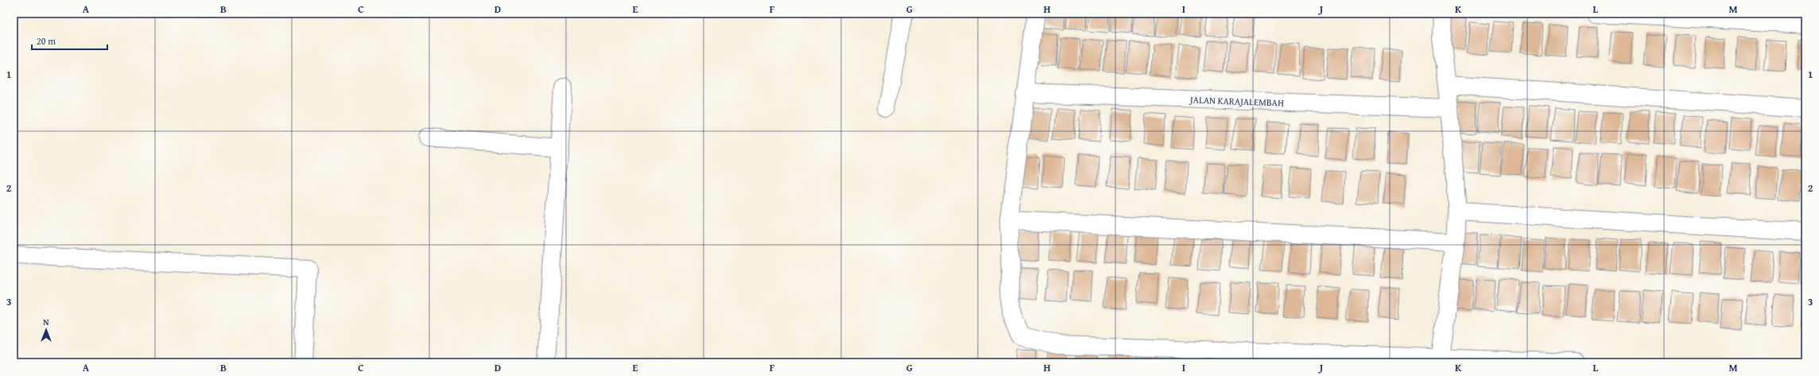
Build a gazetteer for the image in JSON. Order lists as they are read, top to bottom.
{
  "streets": {
    "street": ["JALAN KARAJALEMBAH"]
  },
  "scale_bar": "20 m",
  "north": "top",
  "grid": {
    "columns": [
      "A",
      "B",
      "C",
      "D",
      "E",
      "F",
      "G",
      "H",
      "I",
      "J",
      "K",
      "L",
      "M"
    ],
    "rows": ["1", "2", "3"]
  }
}
